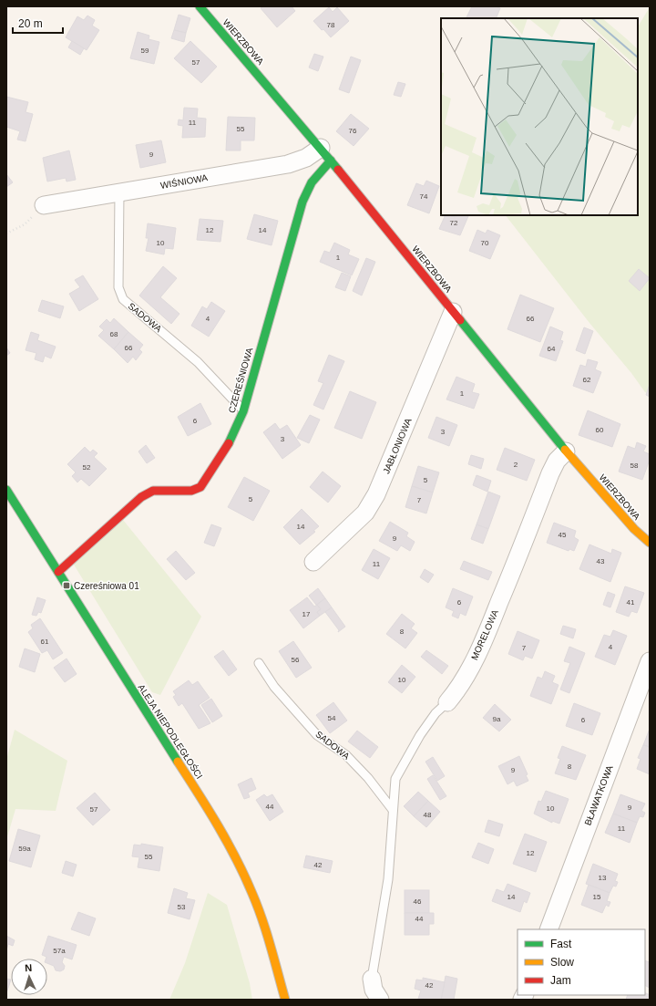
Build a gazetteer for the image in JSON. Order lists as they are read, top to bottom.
{
  "streets": {
    "street": [
      "WIERZBOWA",
      "WIŚNIOWA",
      "CZEREŚNIOWA",
      "JABŁONIOWA",
      "MORELOWA",
      "ALEJA NIEPODLEGŁOŚCI",
      "BŁAWATKOWA"
    ],
    "lane": ["SADOWA"]
  },
  "crossings": [
    ["WIERZBOWA", "WIŚNIOWA"],
    ["WIERZBOWA", "CZEREŚNIOWA"],
    ["WIERZBOWA", "JABŁONIOWA"],
    ["WIERZBOWA", "MORELOWA"],
    ["WIŚNIOWA", "SADOWA"],
    ["WIŚNIOWA", "CZEREŚNIOWA"],
    ["SADOWA", "CZEREŚNIOWA"],
    ["SADOWA", "MORELOWA"],
    ["CZEREŚNIOWA", "ALEJA NIEPODLEGŁOŚCI"]
  ],
  "places": {
    "transit": ["Czereśniowa 01"]
  },
  "house_numbers": [
    "78",
    "59",
    "57",
    "11",
    "55",
    "76",
    "9",
    "74",
    "72",
    "12",
    "14",
    "10",
    "70",
    "1",
    "4",
    "66",
    "68",
    "66",
    "64",
    "62",
    "1",
    "6",
    "60",
    "3",
    "3",
    "2",
    "58",
    "52",
    "5",
    "5",
    "7",
    "14",
    "45",
    "9",
    "43",
    "11",
    "6",
    "41",
    "17",
    "8",
    "61",
    "4",
    "7",
    "56",
    "10",
    "54",
    "9a",
    "6",
    "8",
    "9",
    "44",
    "9",
    "10",
    "57",
    "48",
    "11",
    "59a",
    "12",
    "55",
    "42",
    "13",
    "14",
    "15",
    "46",
    "53",
    "44",
    "57a",
    "42"
  ],
  "legend": ["Fast", "Slow", "Jam"],
  "scale_bar": "20 m",
  "north": "top"
}
